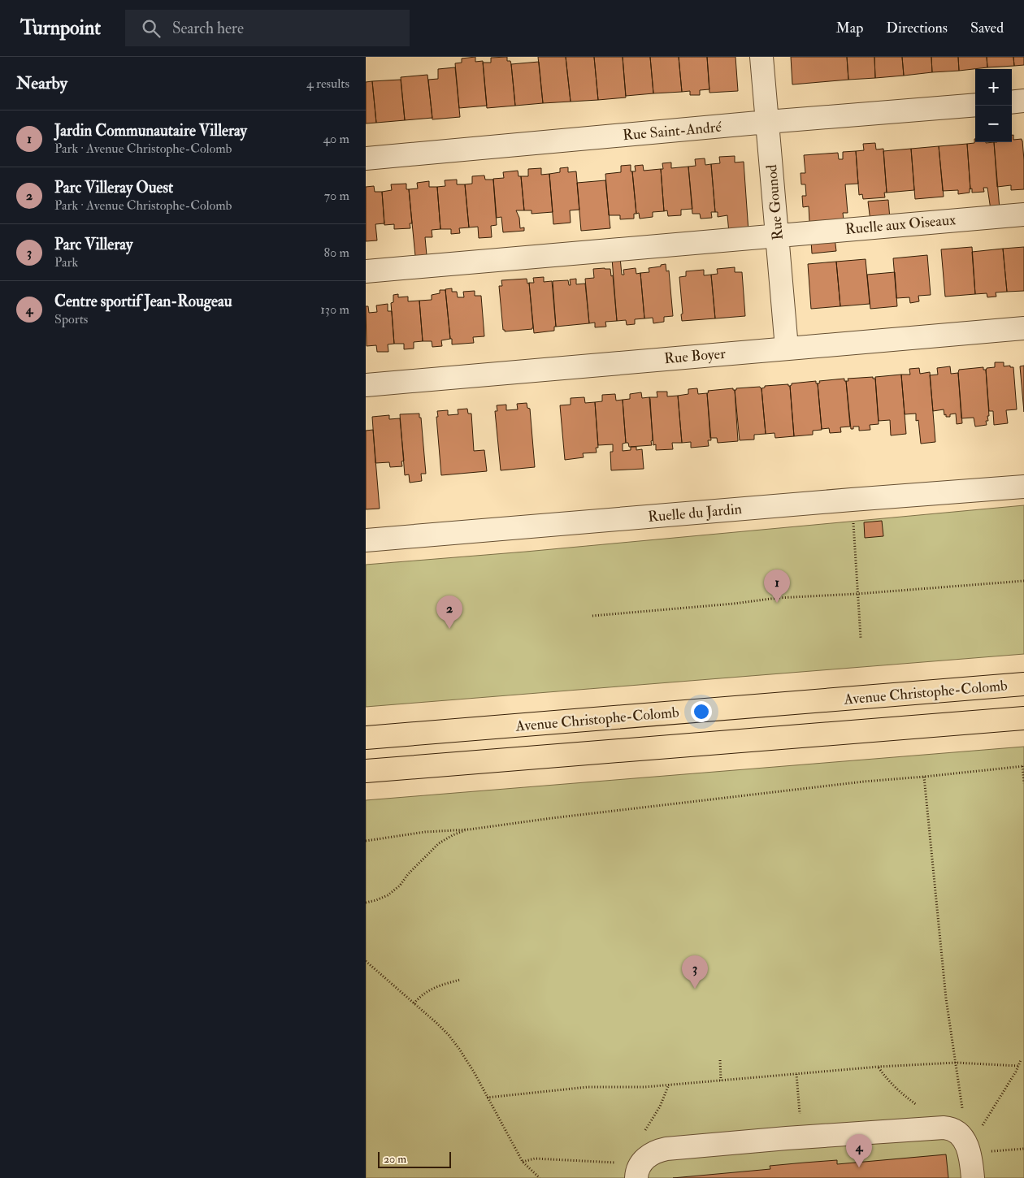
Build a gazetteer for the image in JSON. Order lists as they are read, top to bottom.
{
  "streets": {
    "main road": ["Avenue Christophe-Colomb"],
    "street": [
      "Rue Saint-André",
      "Rue Gounod",
      "Ruelle aux Oiseaux",
      "Rue Boyer",
      "Ruelle du Jardin"
    ]
  },
  "crossings": [
    ["Rue Saint-André", "Rue Gounod"],
    ["Rue Gounod", "Ruelle aux Oiseaux"],
    ["Rue Gounod", "Rue Boyer"]
  ],
  "scale_bar": "20 m",
  "page": {
    "header": "Turnpoint",
    "search": "Search here",
    "nav": ["Map", "Directions", "Saved"],
    "heading": ["Nearby", "4 results"],
    "map_buttons": ["+", "−"],
    "list": [
      {
        "mark": "1",
        "name": "Jardin Communautaire Villeray",
        "note": "Park · Avenue Christophe-Colomb",
        "value": "40 m"
      },
      {
        "mark": "2",
        "name": "Parc Villeray Ouest",
        "note": "Park · Avenue Christophe-Colomb",
        "value": "70 m"
      },
      {
        "mark": "3",
        "name": "Parc Villeray",
        "note": "Park",
        "value": "80 m"
      },
      {
        "mark": "4",
        "name": "Centre sportif Jean-Rougeau",
        "note": "Sports",
        "value": "130 m"
      }
    ],
    "pins": [
      "1",
      "2",
      "3",
      "4"
    ],
    "scale": "20 m"
  }
}
